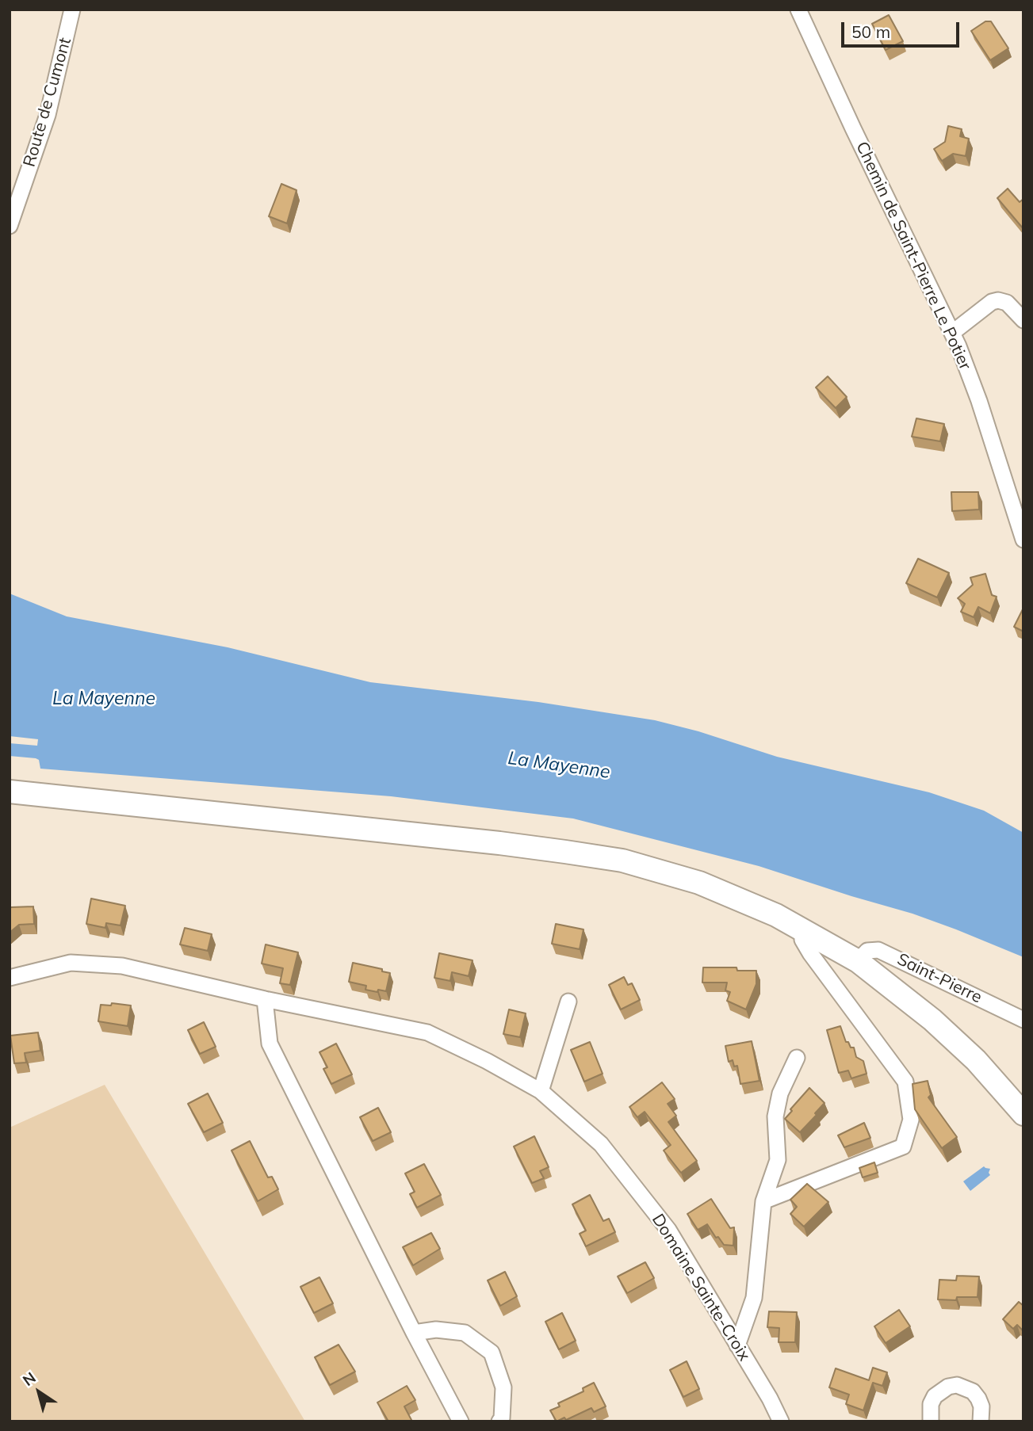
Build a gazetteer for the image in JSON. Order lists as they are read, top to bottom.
{
  "streets": {
    "street": [
      "Route de Cumont",
      "Chemin de Saint-Pierre Le Potier",
      "Saint-Pierre",
      "Domaine Sainte-Croix"
    ]
  },
  "water": ["La Mayenne"],
  "scale_bar": "50 m",
  "north": "top left"
}
